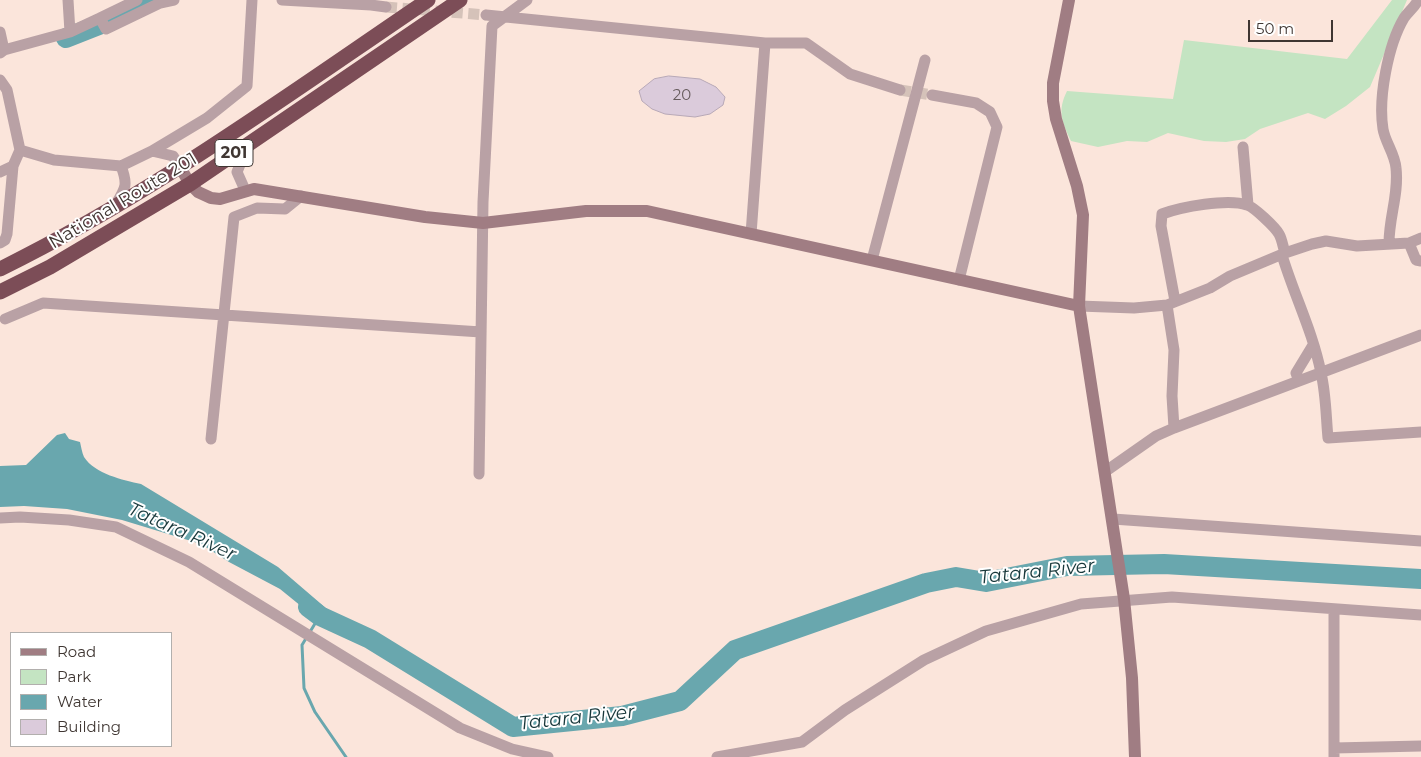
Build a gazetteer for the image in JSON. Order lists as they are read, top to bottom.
{
  "streets": {
    "highway": ["201", "National Route 201"]
  },
  "water": ["Tatara River"],
  "house_numbers": ["20"],
  "legend": [
    "Road",
    "Park",
    "Water",
    "Building"
  ],
  "scale_bar": "50 m"
}
